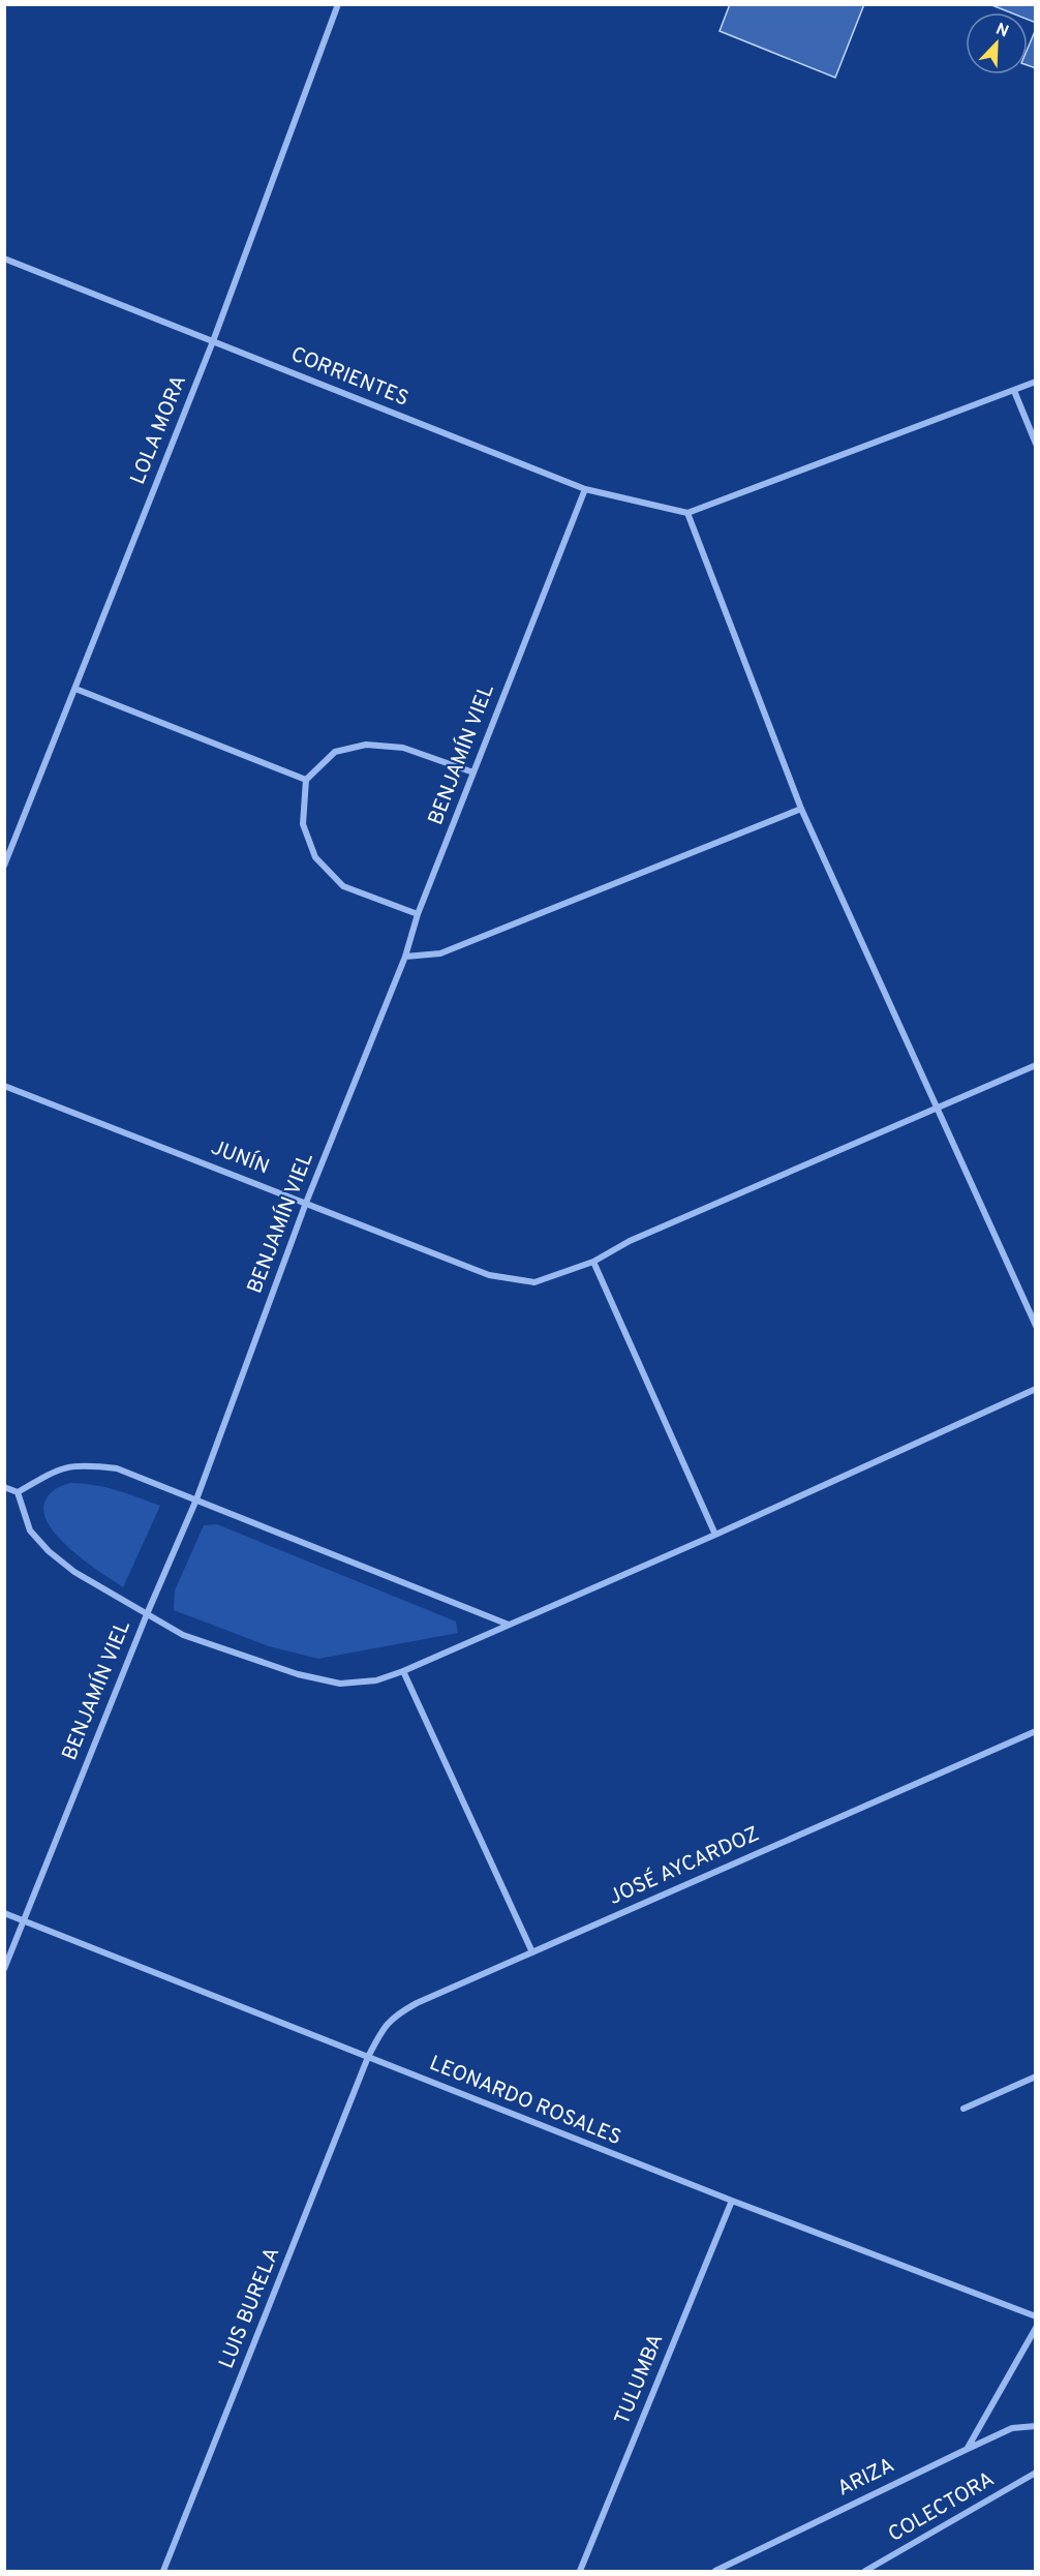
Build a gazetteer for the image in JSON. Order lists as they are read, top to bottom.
{
  "streets": {
    "street": [
      "CORRIENTES",
      "LOLA MORA",
      "BENJAMÍN VIEL",
      "JUNÍN",
      "JOSÉ AYCARDOZ",
      "LEONARDO ROSALES",
      "LUIS BURELA",
      "TULUMBA",
      "ARIZA",
      "COLECTORA"
    ]
  },
  "crossings": [
    ["CORRIENTES", "LOLA MORA"],
    ["CORRIENTES", "BENJAMÍN VIEL"],
    ["BENJAMÍN VIEL", "JUNÍN"],
    ["BENJAMÍN VIEL", "LEONARDO ROSALES"],
    ["JOSÉ AYCARDOZ", "LEONARDO ROSALES"],
    ["JOSÉ AYCARDOZ", "LUIS BURELA"],
    ["LEONARDO ROSALES", "LUIS BURELA"],
    ["LEONARDO ROSALES", "TULUMBA"]
  ],
  "north": "top right"
}
